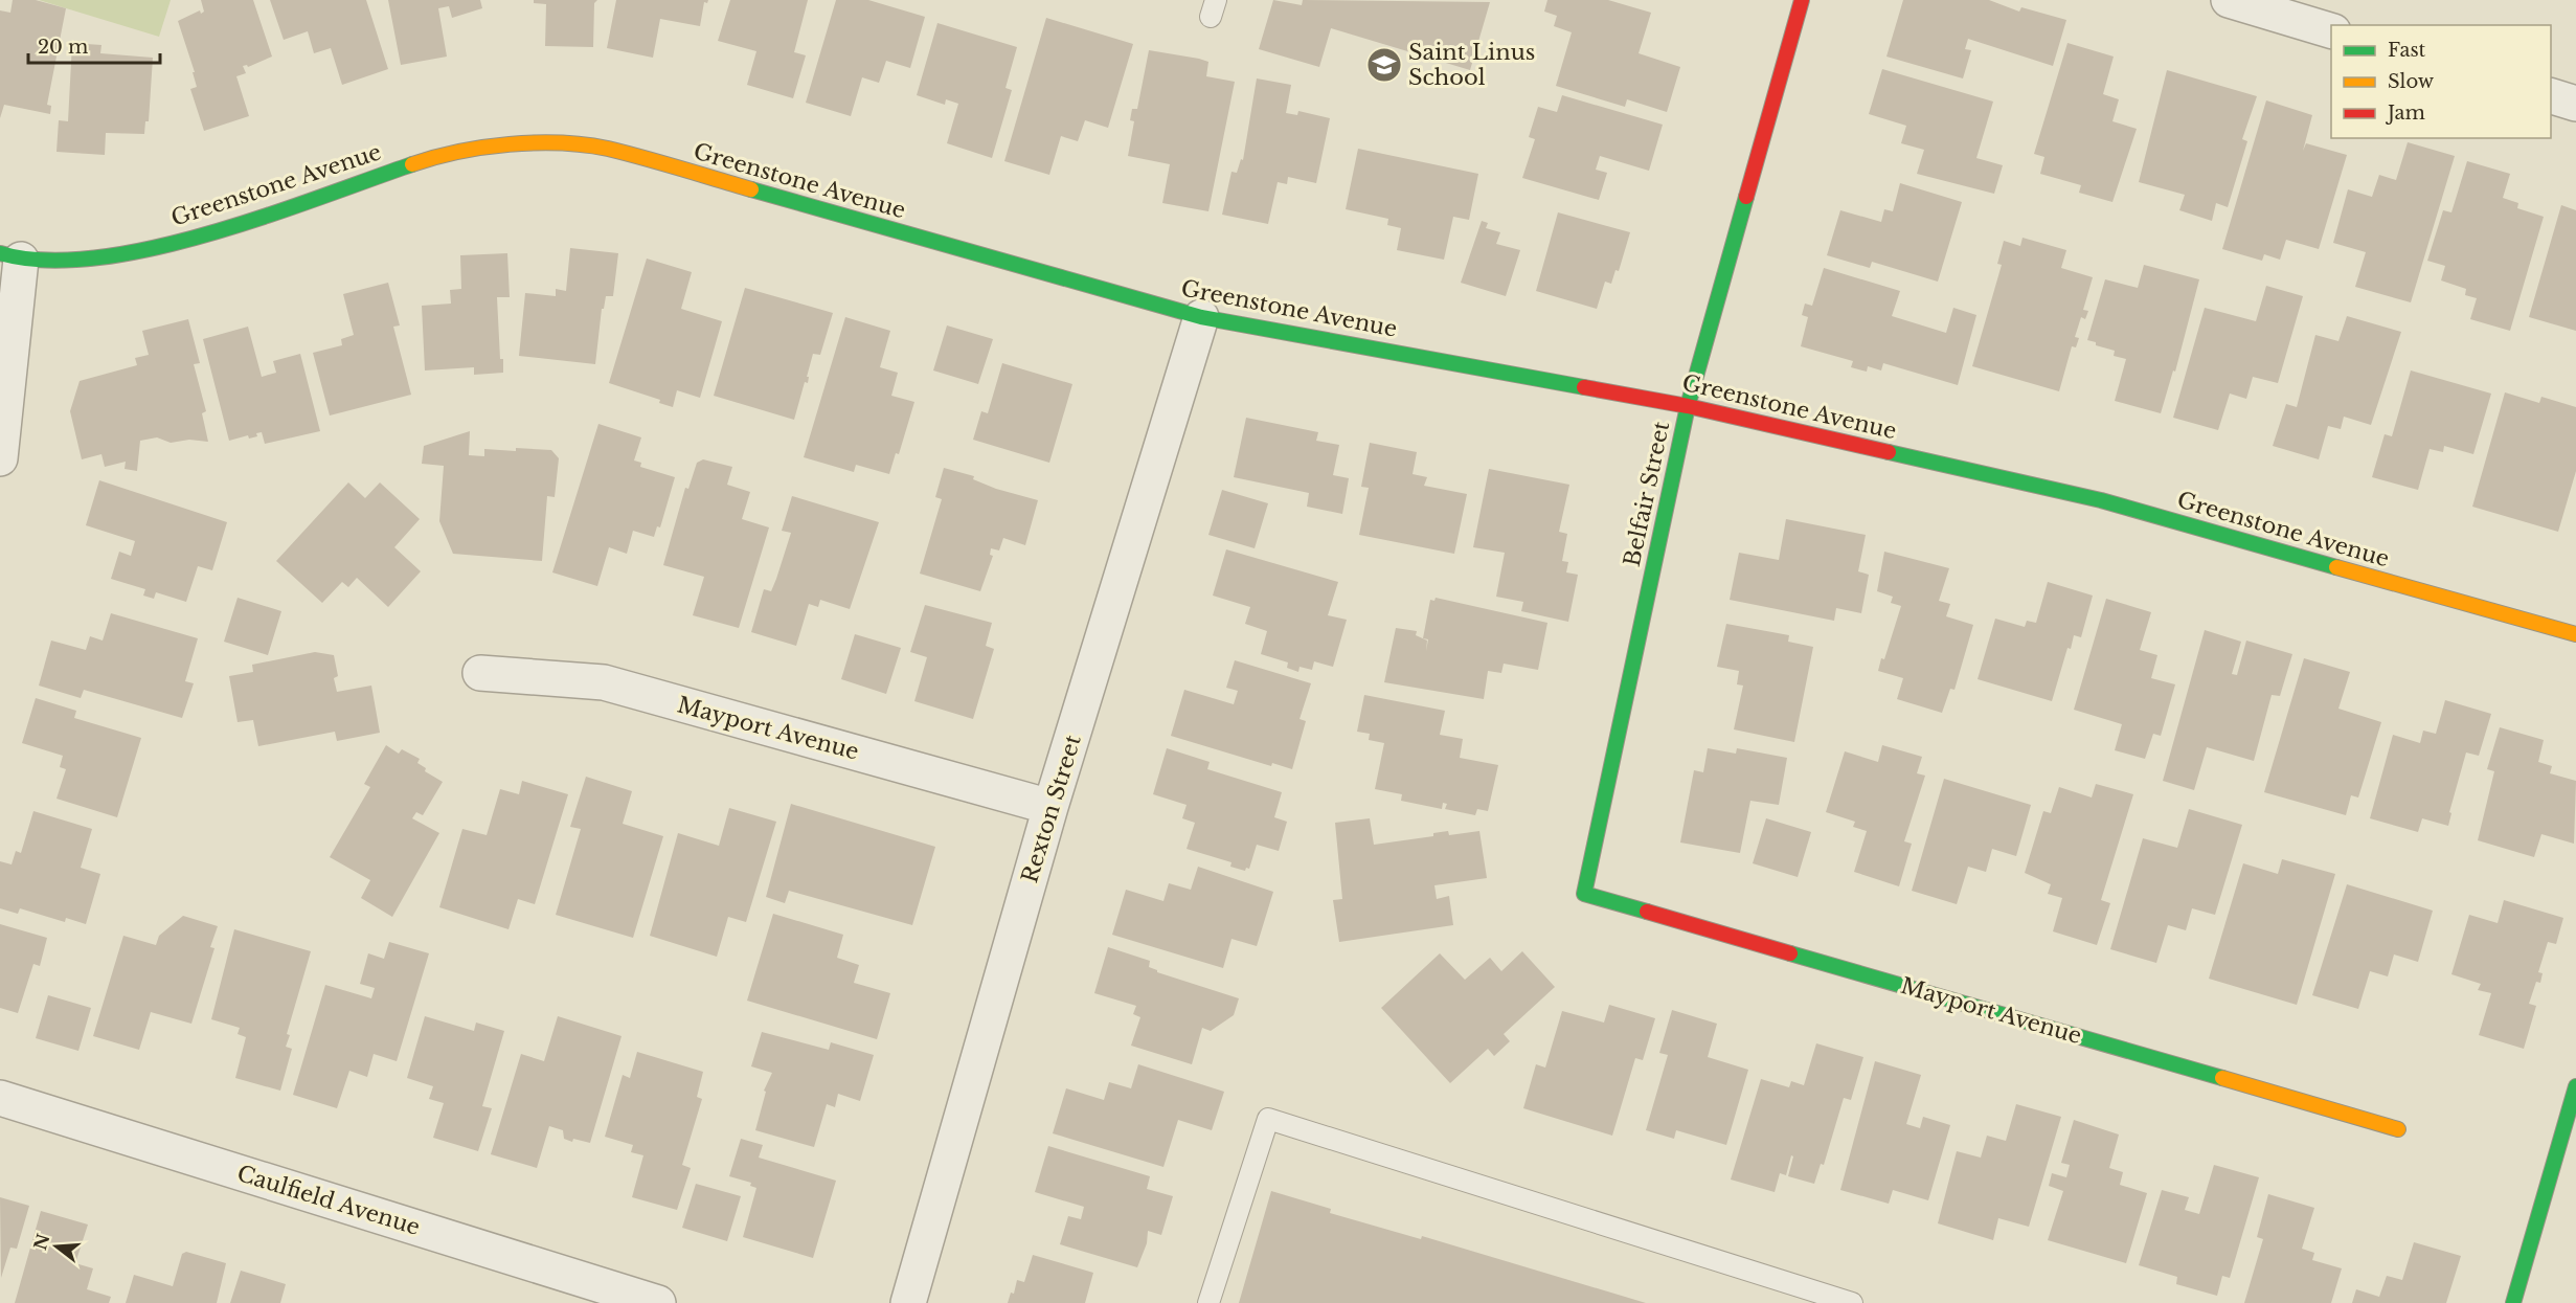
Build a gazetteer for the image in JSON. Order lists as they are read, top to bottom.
{
  "streets": {
    "street": [
      "Greenstone Avenue",
      "Belfair Street",
      "Mayport Avenue",
      "Rexton Street",
      "Caulfield Avenue"
    ]
  },
  "crossings": [
    ["Greenstone Avenue", "Belfair Street"],
    ["Greenstone Avenue", "Rexton Street"],
    ["Belfair Street", "Mayport Avenue"],
    ["Mayport Avenue", "Rexton Street"]
  ],
  "places": {
    "school or university": ["Saint Linus School"]
  },
  "legend": ["Fast", "Slow", "Jam"],
  "scale_bar": "20 m",
  "north": "left"
}
